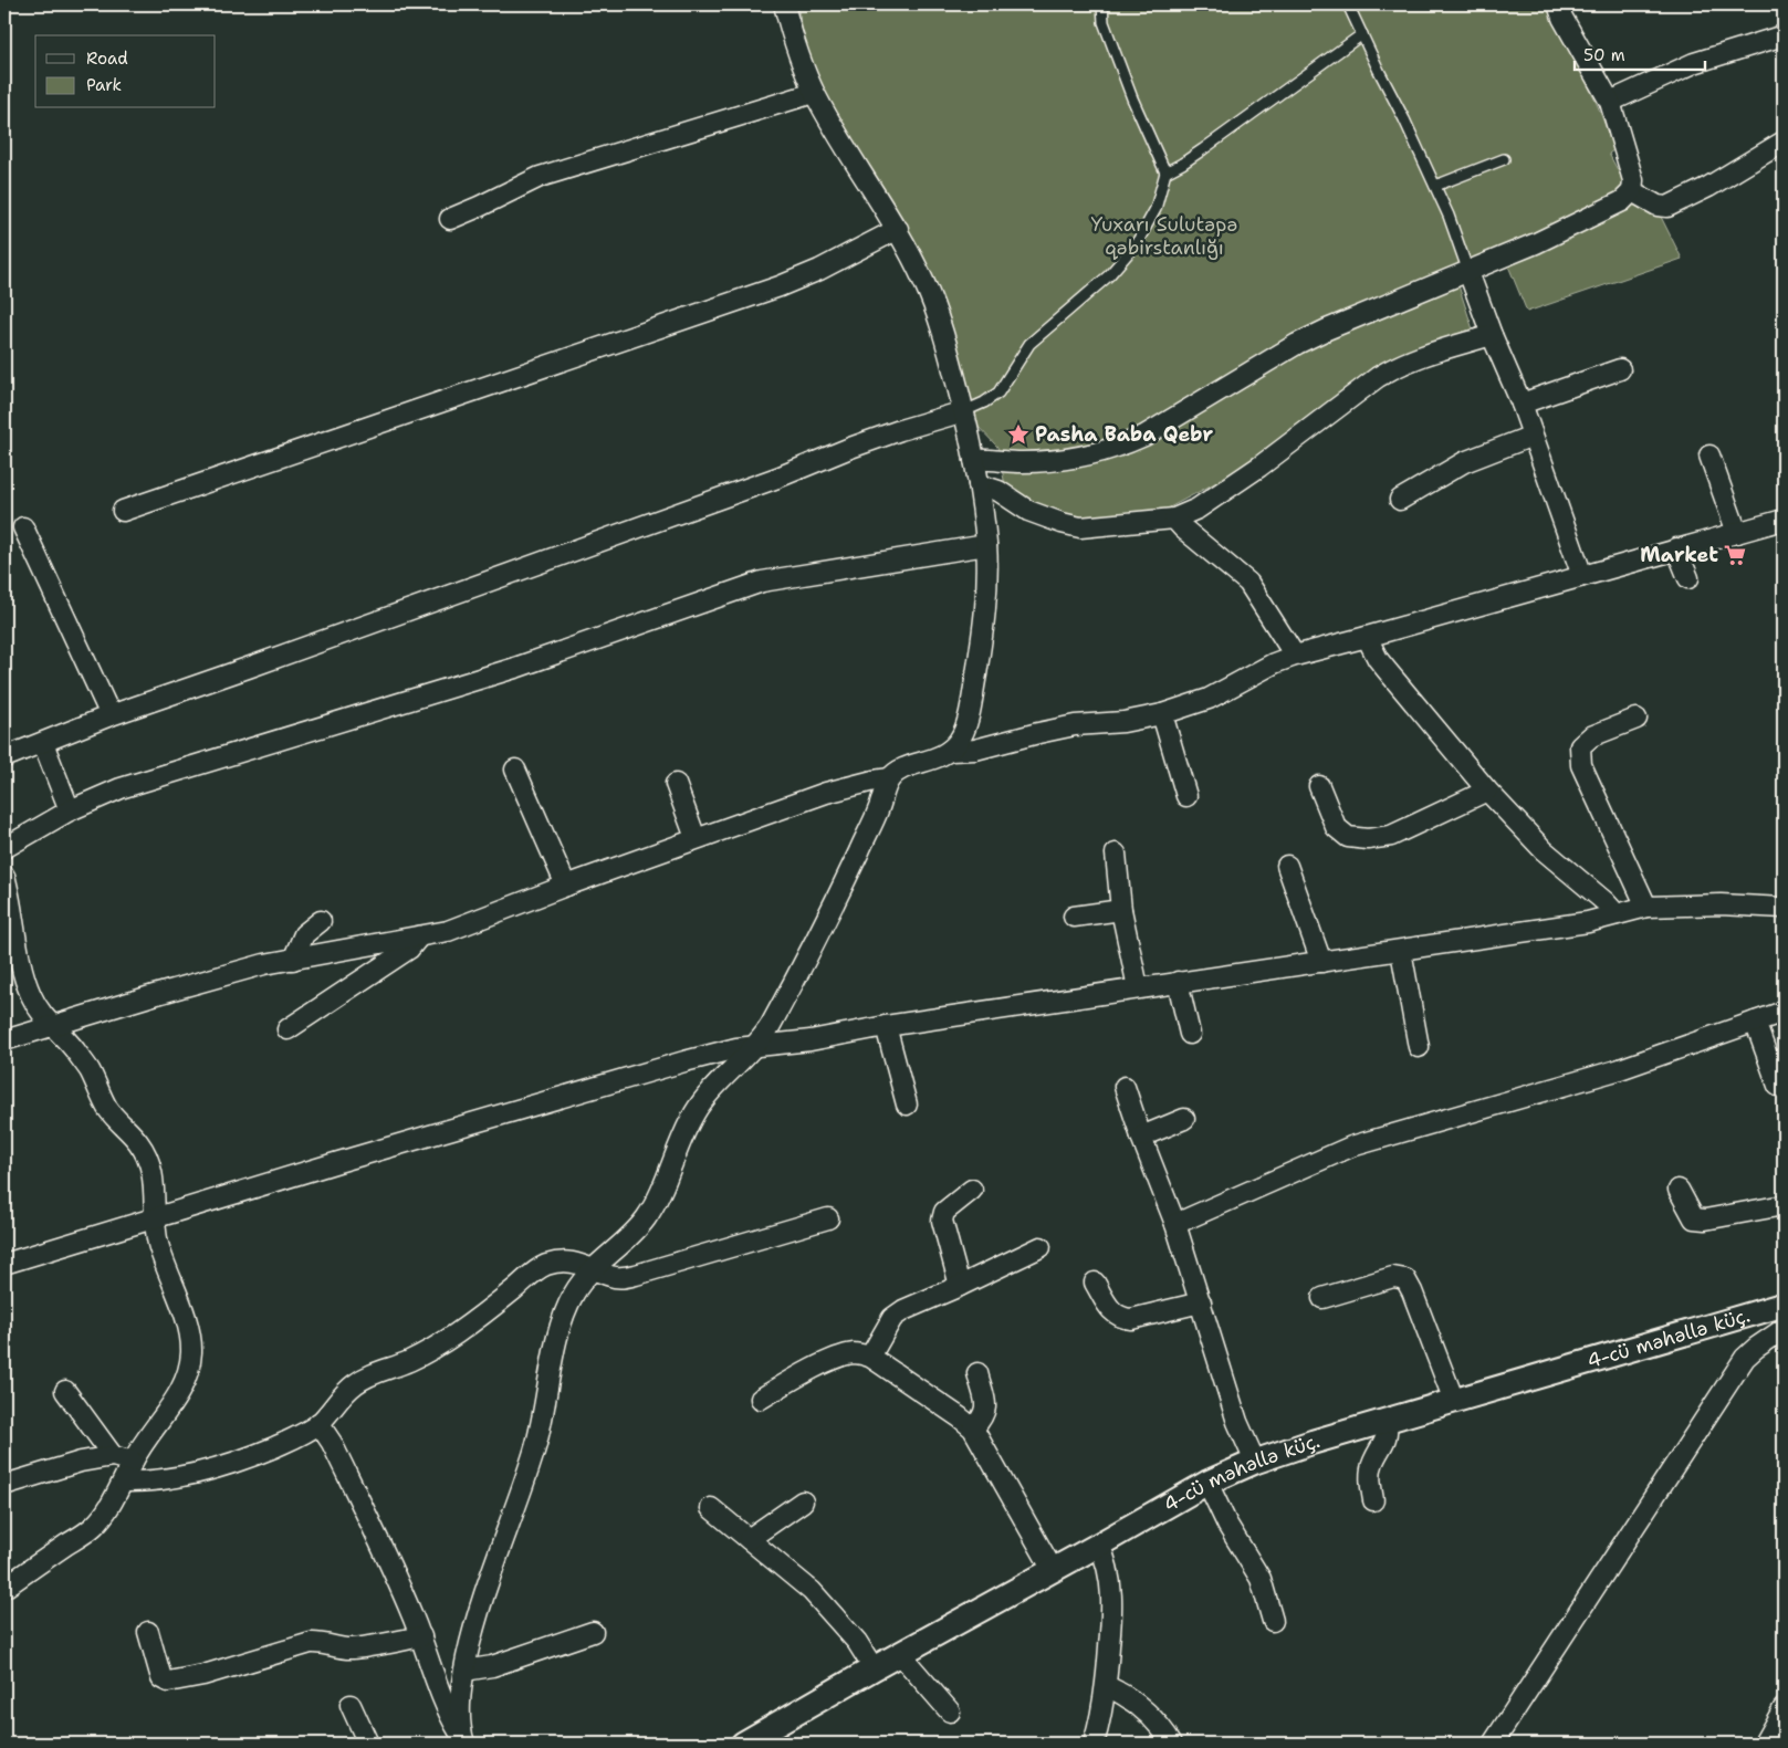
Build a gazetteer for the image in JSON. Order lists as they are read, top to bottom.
{
  "streets": {
    "street": ["4-cü məhəllə küç."]
  },
  "parks": ["Yuxarı Sulutəpə qəbirstanlığı"],
  "places": {
    "place": ["Pasha Baba Qebr"],
    "supermarket": ["Market"]
  },
  "legend": ["Road", "Park"],
  "scale_bar": "50 m"
}
